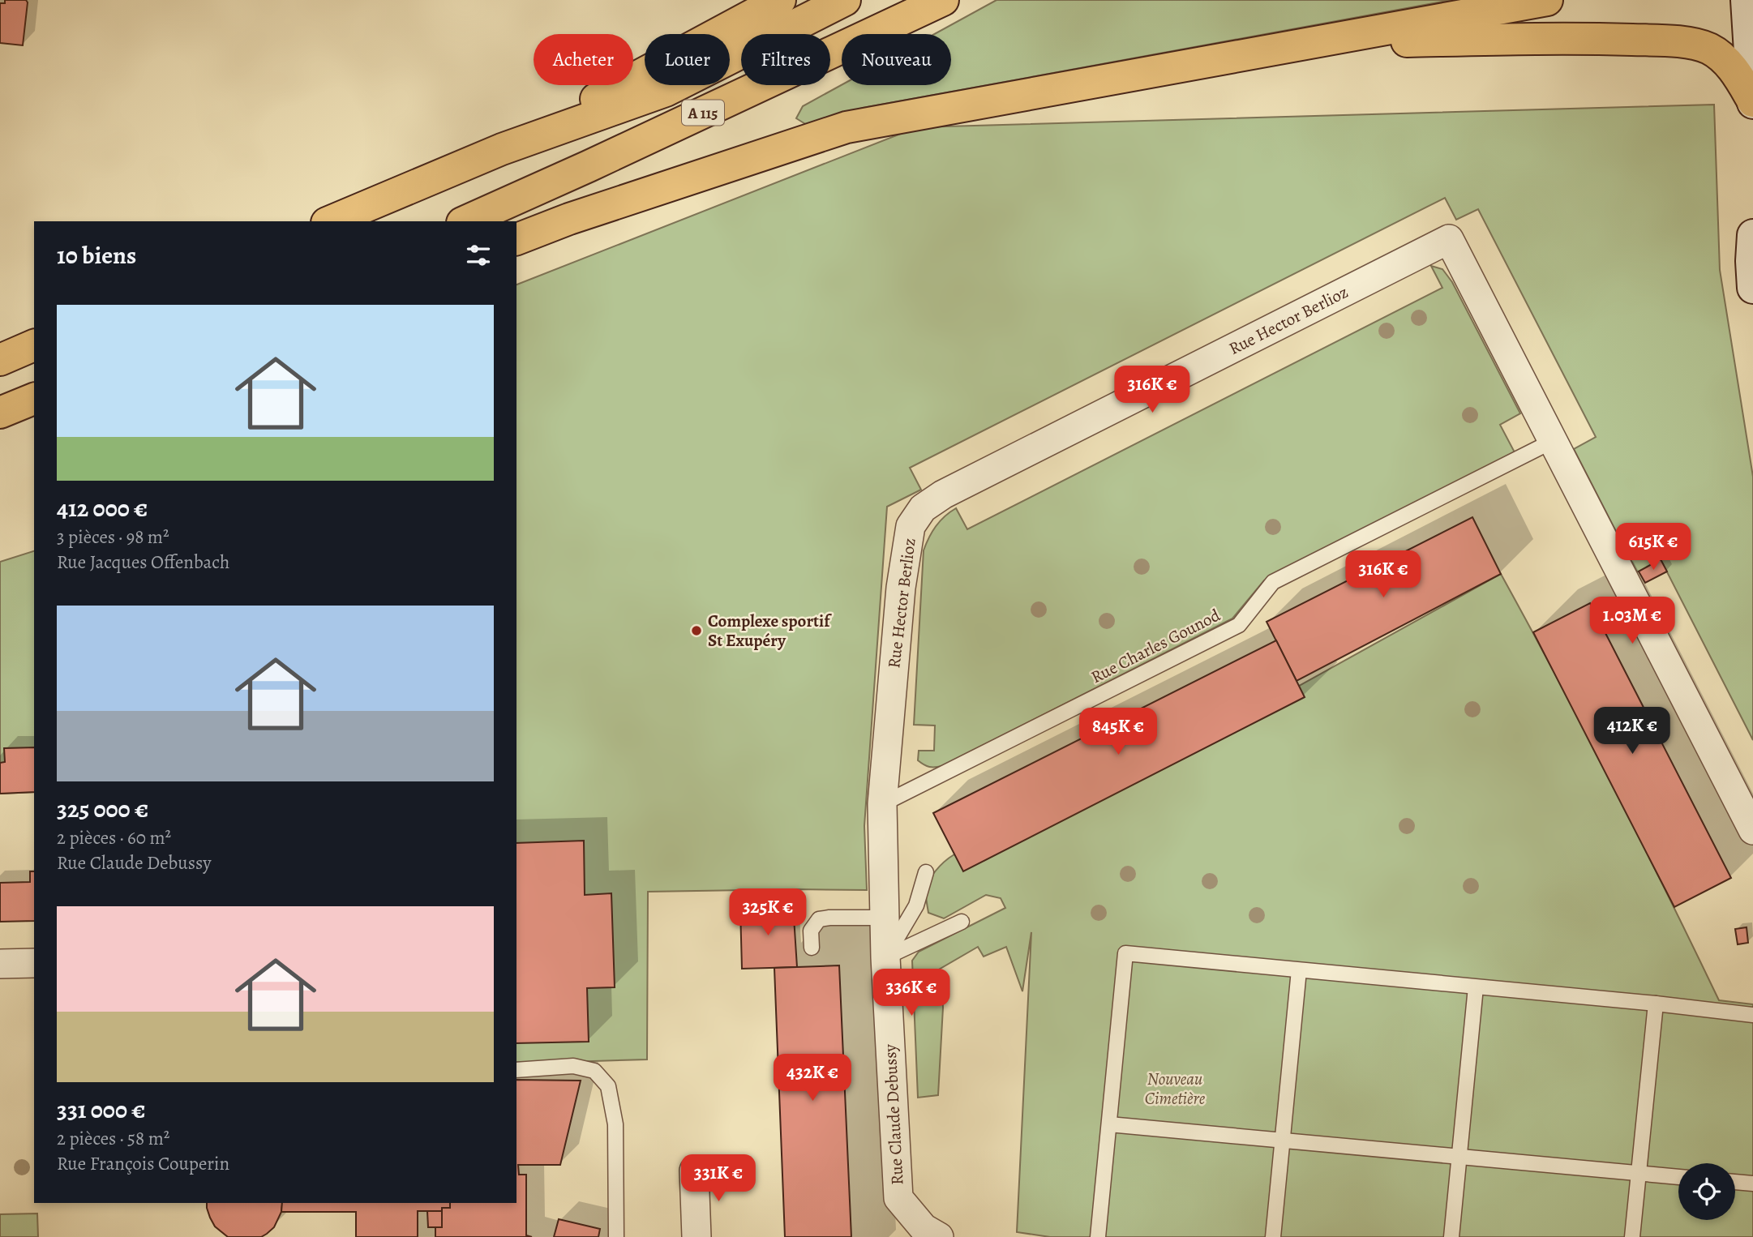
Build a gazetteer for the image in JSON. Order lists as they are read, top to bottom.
{
  "streets": {
    "highway": ["A 115"],
    "street": ["Rue Hector Berlioz", "Rue Claude Debussy"],
    "lane": ["Rue Charles Gounod"]
  },
  "crossings": [
    ["Rue Hector Berlioz", "Rue Charles Gounod"],
    ["Rue Hector Berlioz", "Rue Claude Debussy"],
    ["Rue Charles Gounod", "Rue Claude Debussy"]
  ],
  "parks": ["Nouveau Cimetière"],
  "places": ["Complexe sportif St Exupéry"],
  "page": {
    "chip": [
      "Acheter",
      "Louer",
      "Filtres",
      "Nouveau"
    ],
    "heading": "10 biens",
    "list": [
      {
        "name": "412 000 €",
        "note": "3 pièces · 98 m² · Rue Jacques Offenbach"
      },
      {
        "name": "325 000 €",
        "note": "2 pièces · 60 m² · Rue Claude Debussy"
      },
      {
        "name": "331 000 €",
        "note": "2 pièces · 58 m² · Rue François Couperin"
      }
    ],
    "price": [
      "316K €",
      "615K €",
      "316K €",
      "1.03M €",
      "412K €",
      "845K €",
      "325K €",
      "336K €",
      "432K €",
      "331K €"
    ]
  }
}
